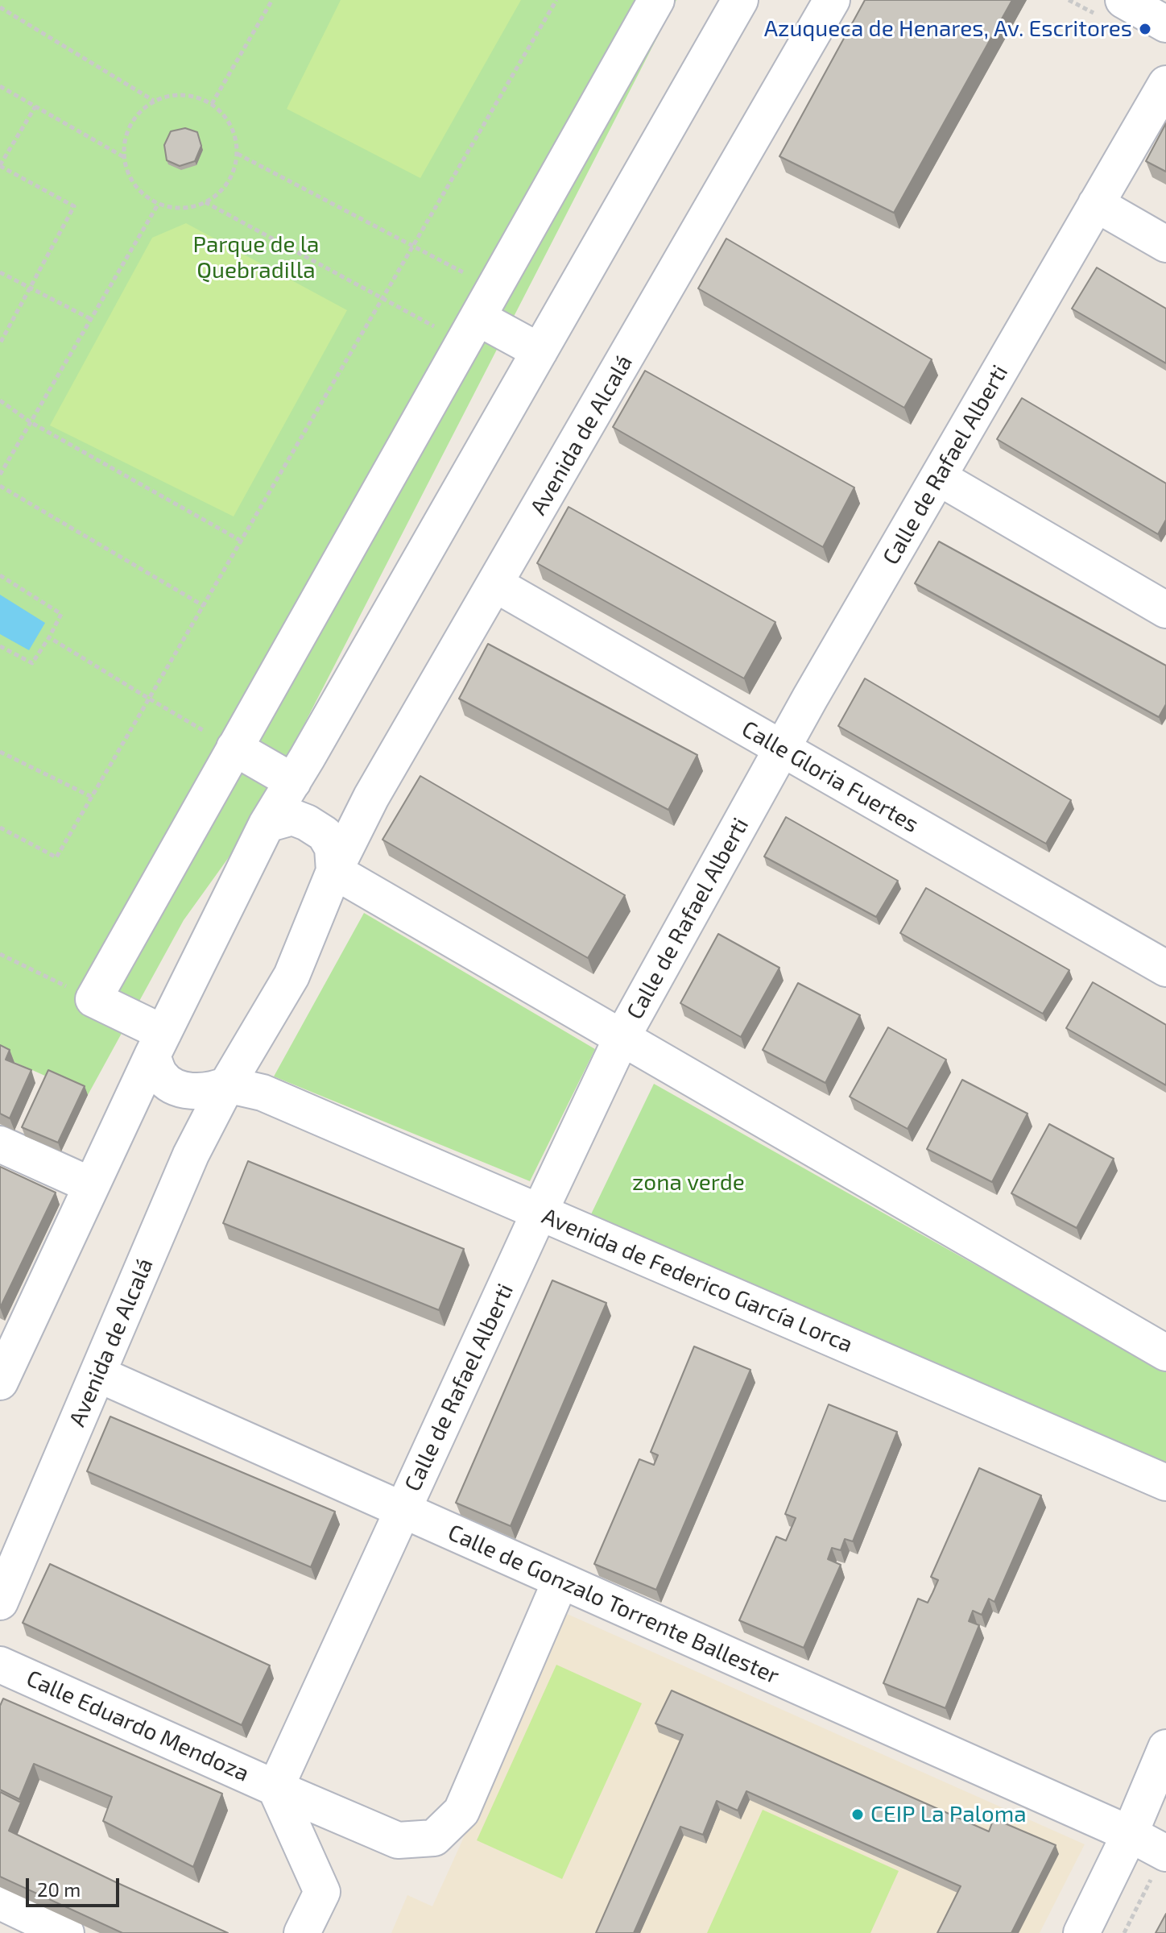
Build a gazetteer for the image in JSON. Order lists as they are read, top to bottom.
{
  "streets": {
    "street": [
      "Avenida de Alcalá",
      "Calle de Rafael Alberti",
      "Calle Gloria Fuertes",
      "Avenida de Federico García Lorca",
      "Calle de Gonzalo Torrente Ballester",
      "Calle Eduardo Mendoza"
    ]
  },
  "crossings": [
    ["Avenida de Alcalá", "Calle Gloria Fuertes"],
    ["Avenida de Alcalá", "Avenida de Federico García Lorca"],
    ["Avenida de Alcalá", "Calle de Gonzalo Torrente Ballester"],
    ["Calle de Rafael Alberti", "Calle Gloria Fuertes"],
    ["Calle de Rafael Alberti", "Avenida de Federico García Lorca"],
    ["Calle de Rafael Alberti", "Calle de Gonzalo Torrente Ballester"],
    ["Calle de Rafael Alberti", "Calle Eduardo Mendoza"],
    ["Calle de Gonzalo Torrente Ballester", "Calle Eduardo Mendoza"]
  ],
  "parks": ["Parque de la Quebradilla", "zona verde"],
  "places": ["Azuqueca de Henares, Av. Escritores", "CEIP La Paloma"],
  "scale_bar": "20 m"
}
